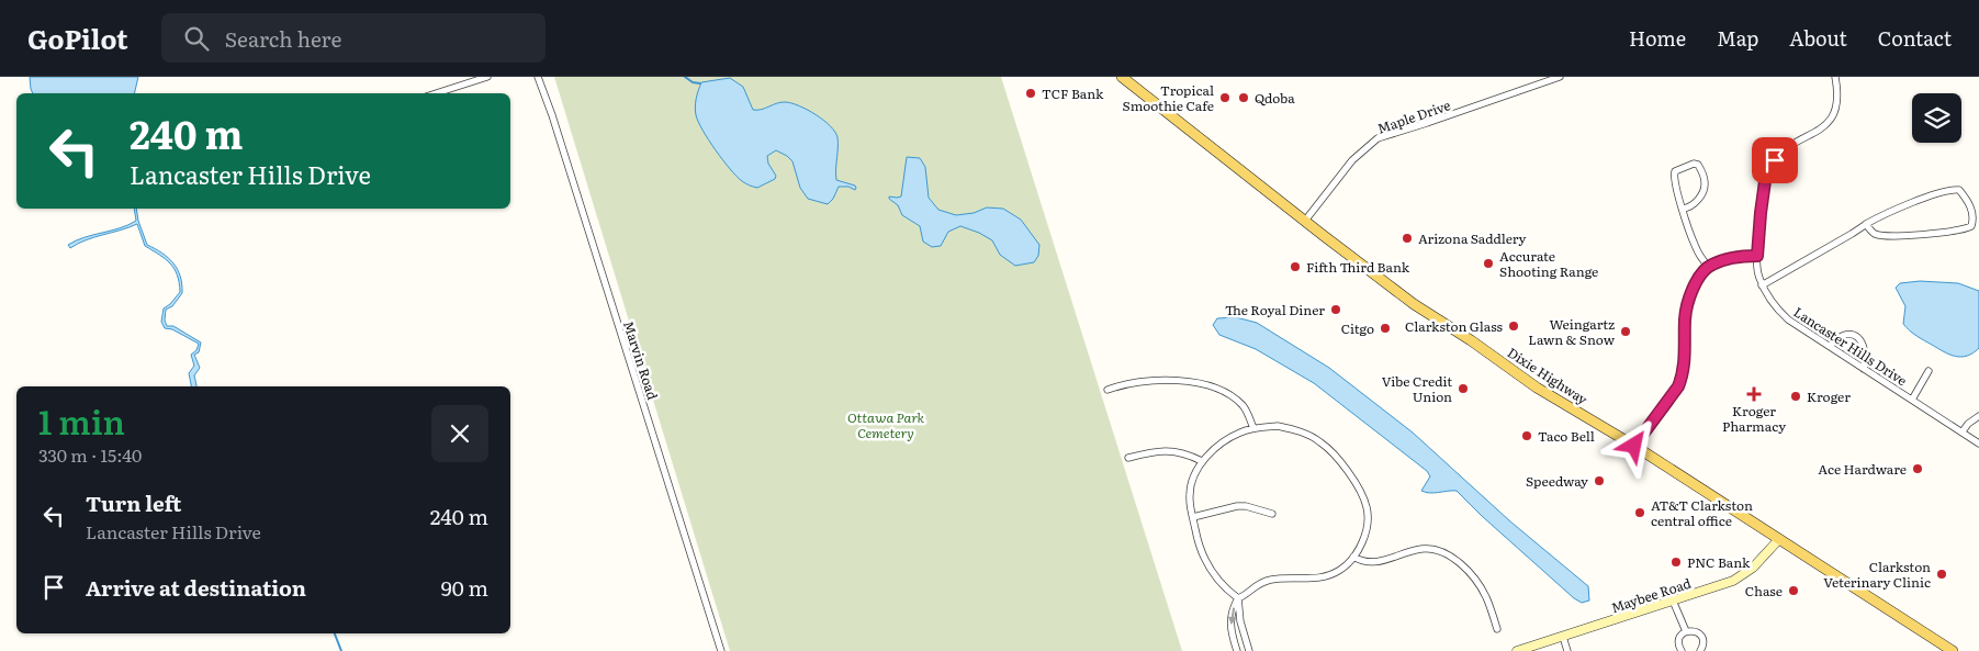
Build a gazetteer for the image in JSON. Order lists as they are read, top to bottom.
{
  "streets": {
    "main road": ["Dixie Highway", "Maybee Road"],
    "street": ["Maple Drive", "Lancaster Hills Drive", "Marvin Road"]
  },
  "crossings": [
    ["Maple Drive", "Dixie Highway"],
    ["Dixie Highway", "Maybee Road"]
  ],
  "parks": ["Ottawa Park Cemetery"],
  "places": {
    "other": [
      "TCF Bank",
      "Tropical Smoothie Cafe",
      "Qdoba",
      "Arizona Saddlery",
      "Accurate Shooting Range",
      "Fifth Third Bank",
      "The Royal Diner",
      "Clarkston Glass",
      "Citgo",
      "Weingartz Lawn & Snow",
      "Vibe Credit Union",
      "Kroger",
      "Taco Bell",
      "Ace Hardware",
      "Speedway",
      "AT&T Clarkston central office",
      "PNC Bank",
      "Clarkston Veterinary Clinic",
      "Chase"
    ],
    "health": ["Kroger Pharmacy"]
  },
  "page": {
    "header": "GoPilot",
    "search": "Search here",
    "nav": [
      "Home",
      "Map",
      "About",
      "Contact"
    ],
    "turn": ["240 m", "Lancaster Hills Drive"],
    "heading": ["1 min", "330 m · 15:40"],
    "list": [
      {
        "name": "Turn left",
        "note": "Lancaster Hills Drive",
        "value": "240 m"
      },
      {
        "name": "Arrive at destination",
        "value": "90 m"
      }
    ]
  }
}
